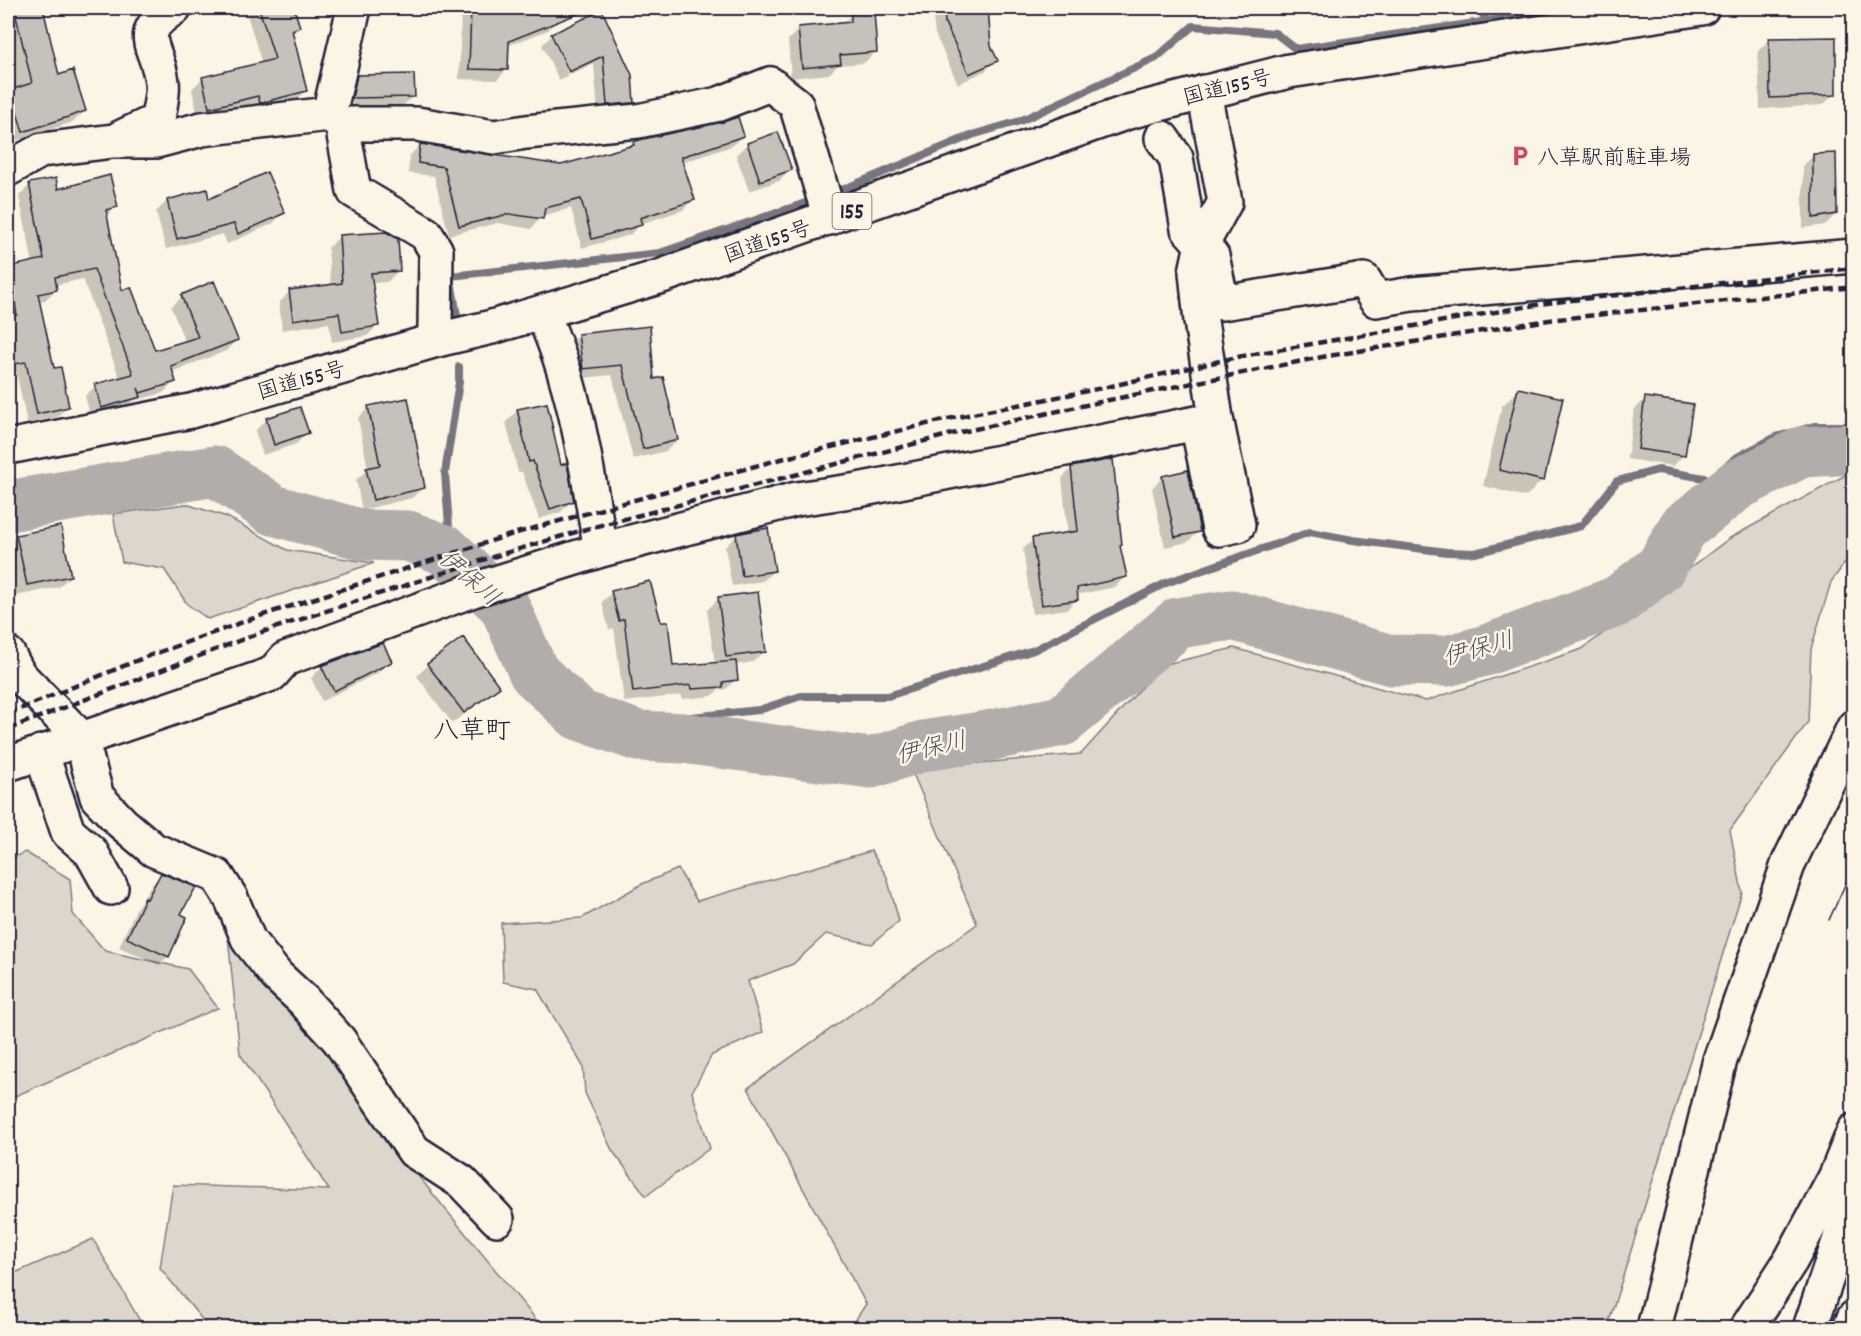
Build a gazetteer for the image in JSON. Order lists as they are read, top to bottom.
{
  "streets": {
    "main road": ["国道155号", "155"]
  },
  "districts": ["八草町"],
  "water": ["伊保川"],
  "places": {
    "parking": ["八草駅前駐車場"]
  }
}
